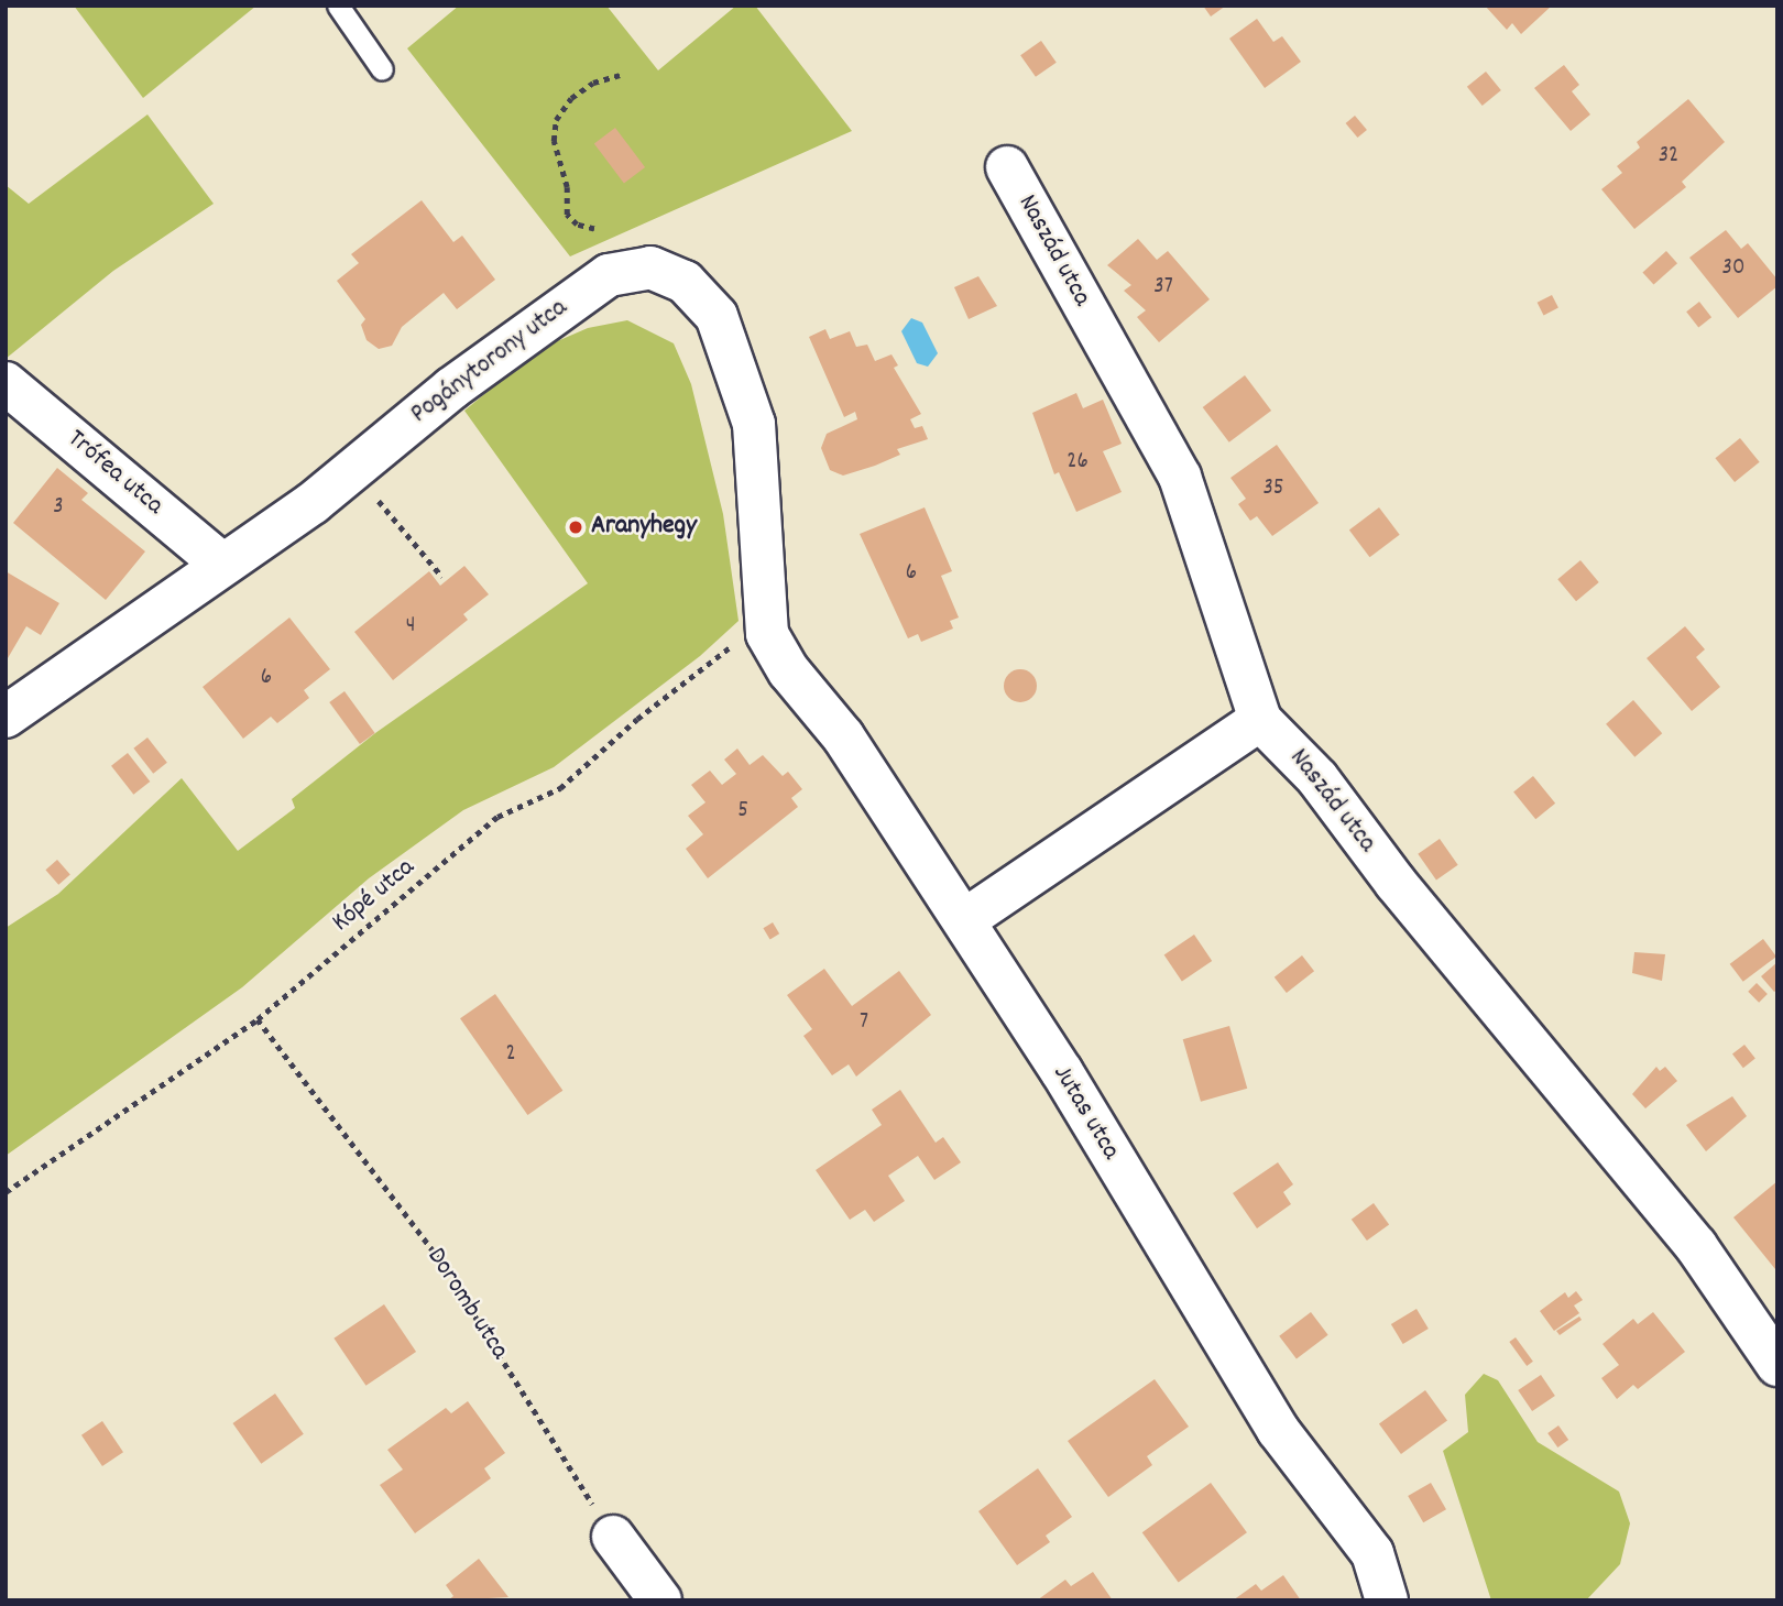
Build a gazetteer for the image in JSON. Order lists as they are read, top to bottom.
{
  "streets": {
    "street": [
      "Naszád utca",
      "Pogánytorony utca",
      "Trófea utca",
      "Jutas utca"
    ],
    "path": ["Kópé utca", "Doromb utca"]
  },
  "crossings": [
    ["Pogánytorony utca", "Trófea utca"],
    ["Pogánytorony utca", "Kópé utca"],
    ["Pogánytorony utca", "Jutas utca"],
    ["Kópé utca", "Jutas utca"],
    ["Kópé utca", "Doromb utca"]
  ],
  "places": ["Aranyhegy"],
  "house_numbers": [
    "32",
    "30",
    "37",
    "26",
    "35",
    "3",
    "6",
    "4",
    "6",
    "5",
    "7",
    "2"
  ]
}
